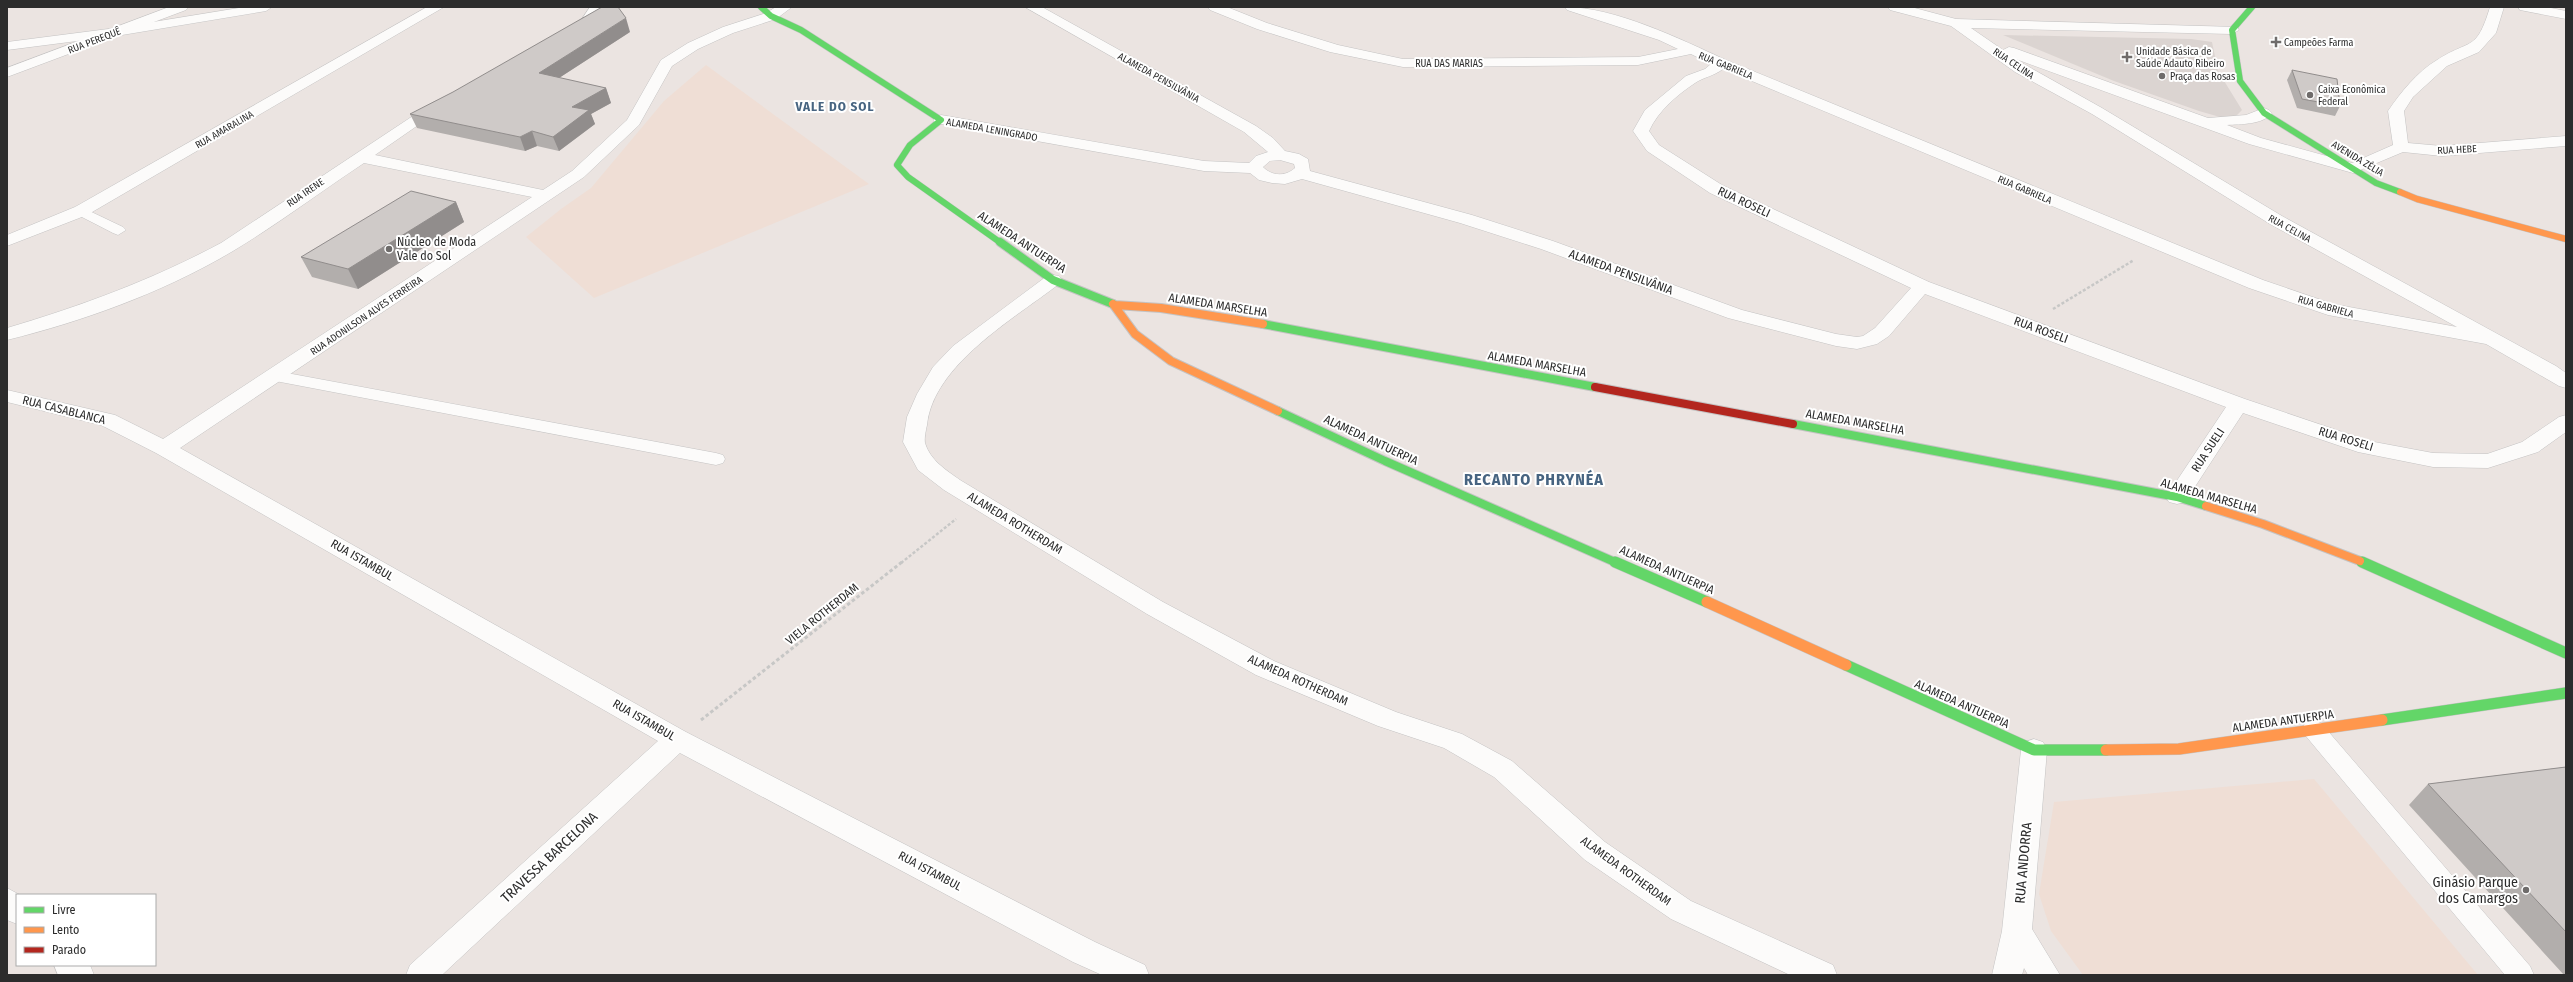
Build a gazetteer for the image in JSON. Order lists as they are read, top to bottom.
{
  "streets": {
    "street": [
      "RUA PEREQUÊ",
      "RUA DAS MARIAS",
      "RUA CELINA",
      "RUA GABRIELA",
      "ALAMEDA PENSILVÂNIA",
      "RUA AMARALINA",
      "ALAMEDA LENINGRADO",
      "RUA HEBE",
      "AVENIDA ZÉLIA",
      "RUA IRENE",
      "RUA ROSELI",
      "ALAMEDA ANTUERPIA",
      "ALAMEDA MARSELHA",
      "RUA ADONILSON ALVES FERREIRA",
      "RUA CASABLANCA",
      "RUA SUELI",
      "ALAMEDA ROTHERDAM",
      "RUA ISTAMBUL",
      "TRAVESSA BARCELONA",
      "RUA ANDORRA"
    ],
    "path": ["VIELA ROTHERDAM"]
  },
  "crossings": [
    ["RUA DAS MARIAS", "RUA GABRIELA"],
    ["RUA CELINA", "RUA GABRIELA"],
    ["RUA GABRIELA", "RUA ROSELI"],
    ["ALAMEDA PENSILVÂNIA", "RUA ROSELI"],
    ["ALAMEDA LENINGRADO", "ALAMEDA ANTUERPIA"],
    ["ALAMEDA LENINGRADO", "RUA ADONILSON ALVES FERREIRA"],
    ["RUA HEBE", "AVENIDA ZÉLIA"],
    ["RUA ROSELI", "RUA SUELI"],
    ["ALAMEDA ANTUERPIA", "ALAMEDA MARSELHA"],
    ["ALAMEDA ANTUERPIA", "ALAMEDA ROTHERDAM"],
    ["ALAMEDA ANTUERPIA", "RUA ANDORRA"],
    ["ALAMEDA MARSELHA", "RUA SUELI"],
    ["RUA ADONILSON ALVES FERREIRA", "RUA CASABLANCA"],
    ["RUA ADONILSON ALVES FERREIRA", "RUA ISTAMBUL"],
    ["RUA CASABLANCA", "RUA ISTAMBUL"],
    ["ALAMEDA ROTHERDAM", "VIELA ROTHERDAM"],
    ["RUA ISTAMBUL", "VIELA ROTHERDAM"],
    ["RUA ISTAMBUL", "TRAVESSA BARCELONA"],
    ["VIELA ROTHERDAM", "TRAVESSA BARCELONA"]
  ],
  "districts": ["VALE DO SOL", "RECANTO PHRYNÉA"],
  "places": {
    "health": ["Campeões Farma", "Unidade Básica de Saúde Adauto Ribeiro"],
    "other": [
      "Praça das Rosas",
      "Caixa Econômica Federal",
      "Núcleo de Moda Vale do Sol",
      "Ginásio Parque dos Camargos"
    ]
  },
  "legend": ["Livre", "Lento", "Parado"]
}
